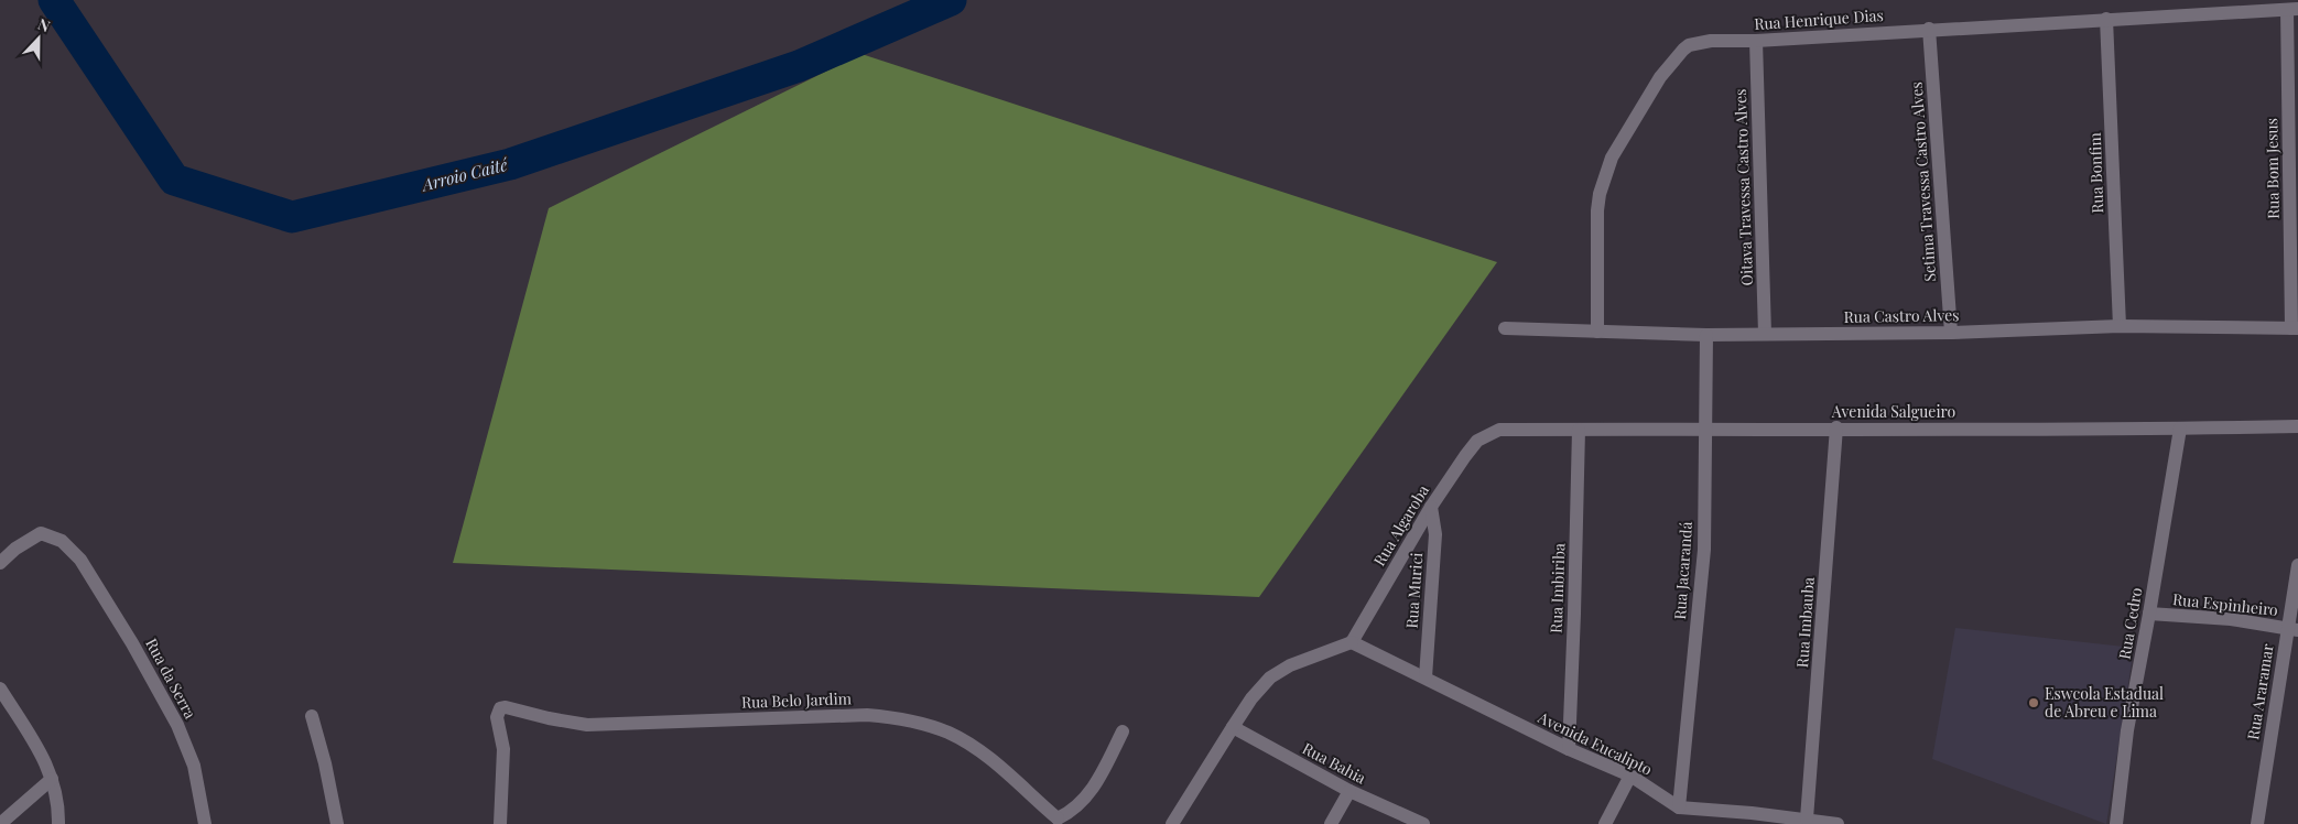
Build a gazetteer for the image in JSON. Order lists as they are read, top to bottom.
{
  "streets": {
    "street": [
      "Rua Henrique Dias",
      "Rua Bom Jesus",
      "Rua Bonfim",
      "Setima Travessa Castro Alves",
      "Oitava Travessa Castro Alves",
      "Rua Castro Alves",
      "Avenida Salgueiro",
      "Rua Algaroba",
      "Rua Jacarandá",
      "Rua Imbiriba",
      "Rua Murici",
      "Rua Espinheiro",
      "Rua Imbauba",
      "Rua Cedro",
      "Rua da Serra",
      "Rua Araramar",
      "Rua Belo Jardim",
      "Avenida Eucalipto",
      "Rua Bahia"
    ]
  },
  "crossings": [
    ["Rua Henrique Dias", "Rua Bom Jesus"],
    ["Rua Henrique Dias", "Rua Bonfim"],
    ["Rua Henrique Dias", "Setima Travessa Castro Alves"],
    ["Rua Henrique Dias", "Oitava Travessa Castro Alves"],
    ["Rua Henrique Dias", "Rua Castro Alves"],
    ["Rua Bom Jesus", "Rua Castro Alves"],
    ["Rua Bonfim", "Rua Castro Alves"],
    ["Setima Travessa Castro Alves", "Rua Castro Alves"],
    ["Oitava Travessa Castro Alves", "Rua Castro Alves"],
    ["Rua Castro Alves", "Rua Jacarandá"],
    ["Avenida Salgueiro", "Rua Algaroba"],
    ["Avenida Salgueiro", "Rua Jacarandá"],
    ["Avenida Salgueiro", "Rua Imbiriba"],
    ["Avenida Salgueiro", "Rua Imbauba"],
    ["Avenida Salgueiro", "Rua Cedro"],
    ["Rua Algaroba", "Rua Murici"],
    ["Rua Algaroba", "Avenida Eucalipto"],
    ["Rua Jacarandá", "Avenida Eucalipto"],
    ["Rua Imbiriba", "Avenida Eucalipto"],
    ["Rua Murici", "Avenida Eucalipto"],
    ["Rua Espinheiro", "Rua Cedro"],
    ["Rua Espinheiro", "Rua Araramar"],
    ["Rua Imbauba", "Avenida Eucalipto"]
  ],
  "water": ["Arroio Caité"],
  "places": ["Eswcola Estadual de Abreu e Lima"],
  "north": "top"
}
